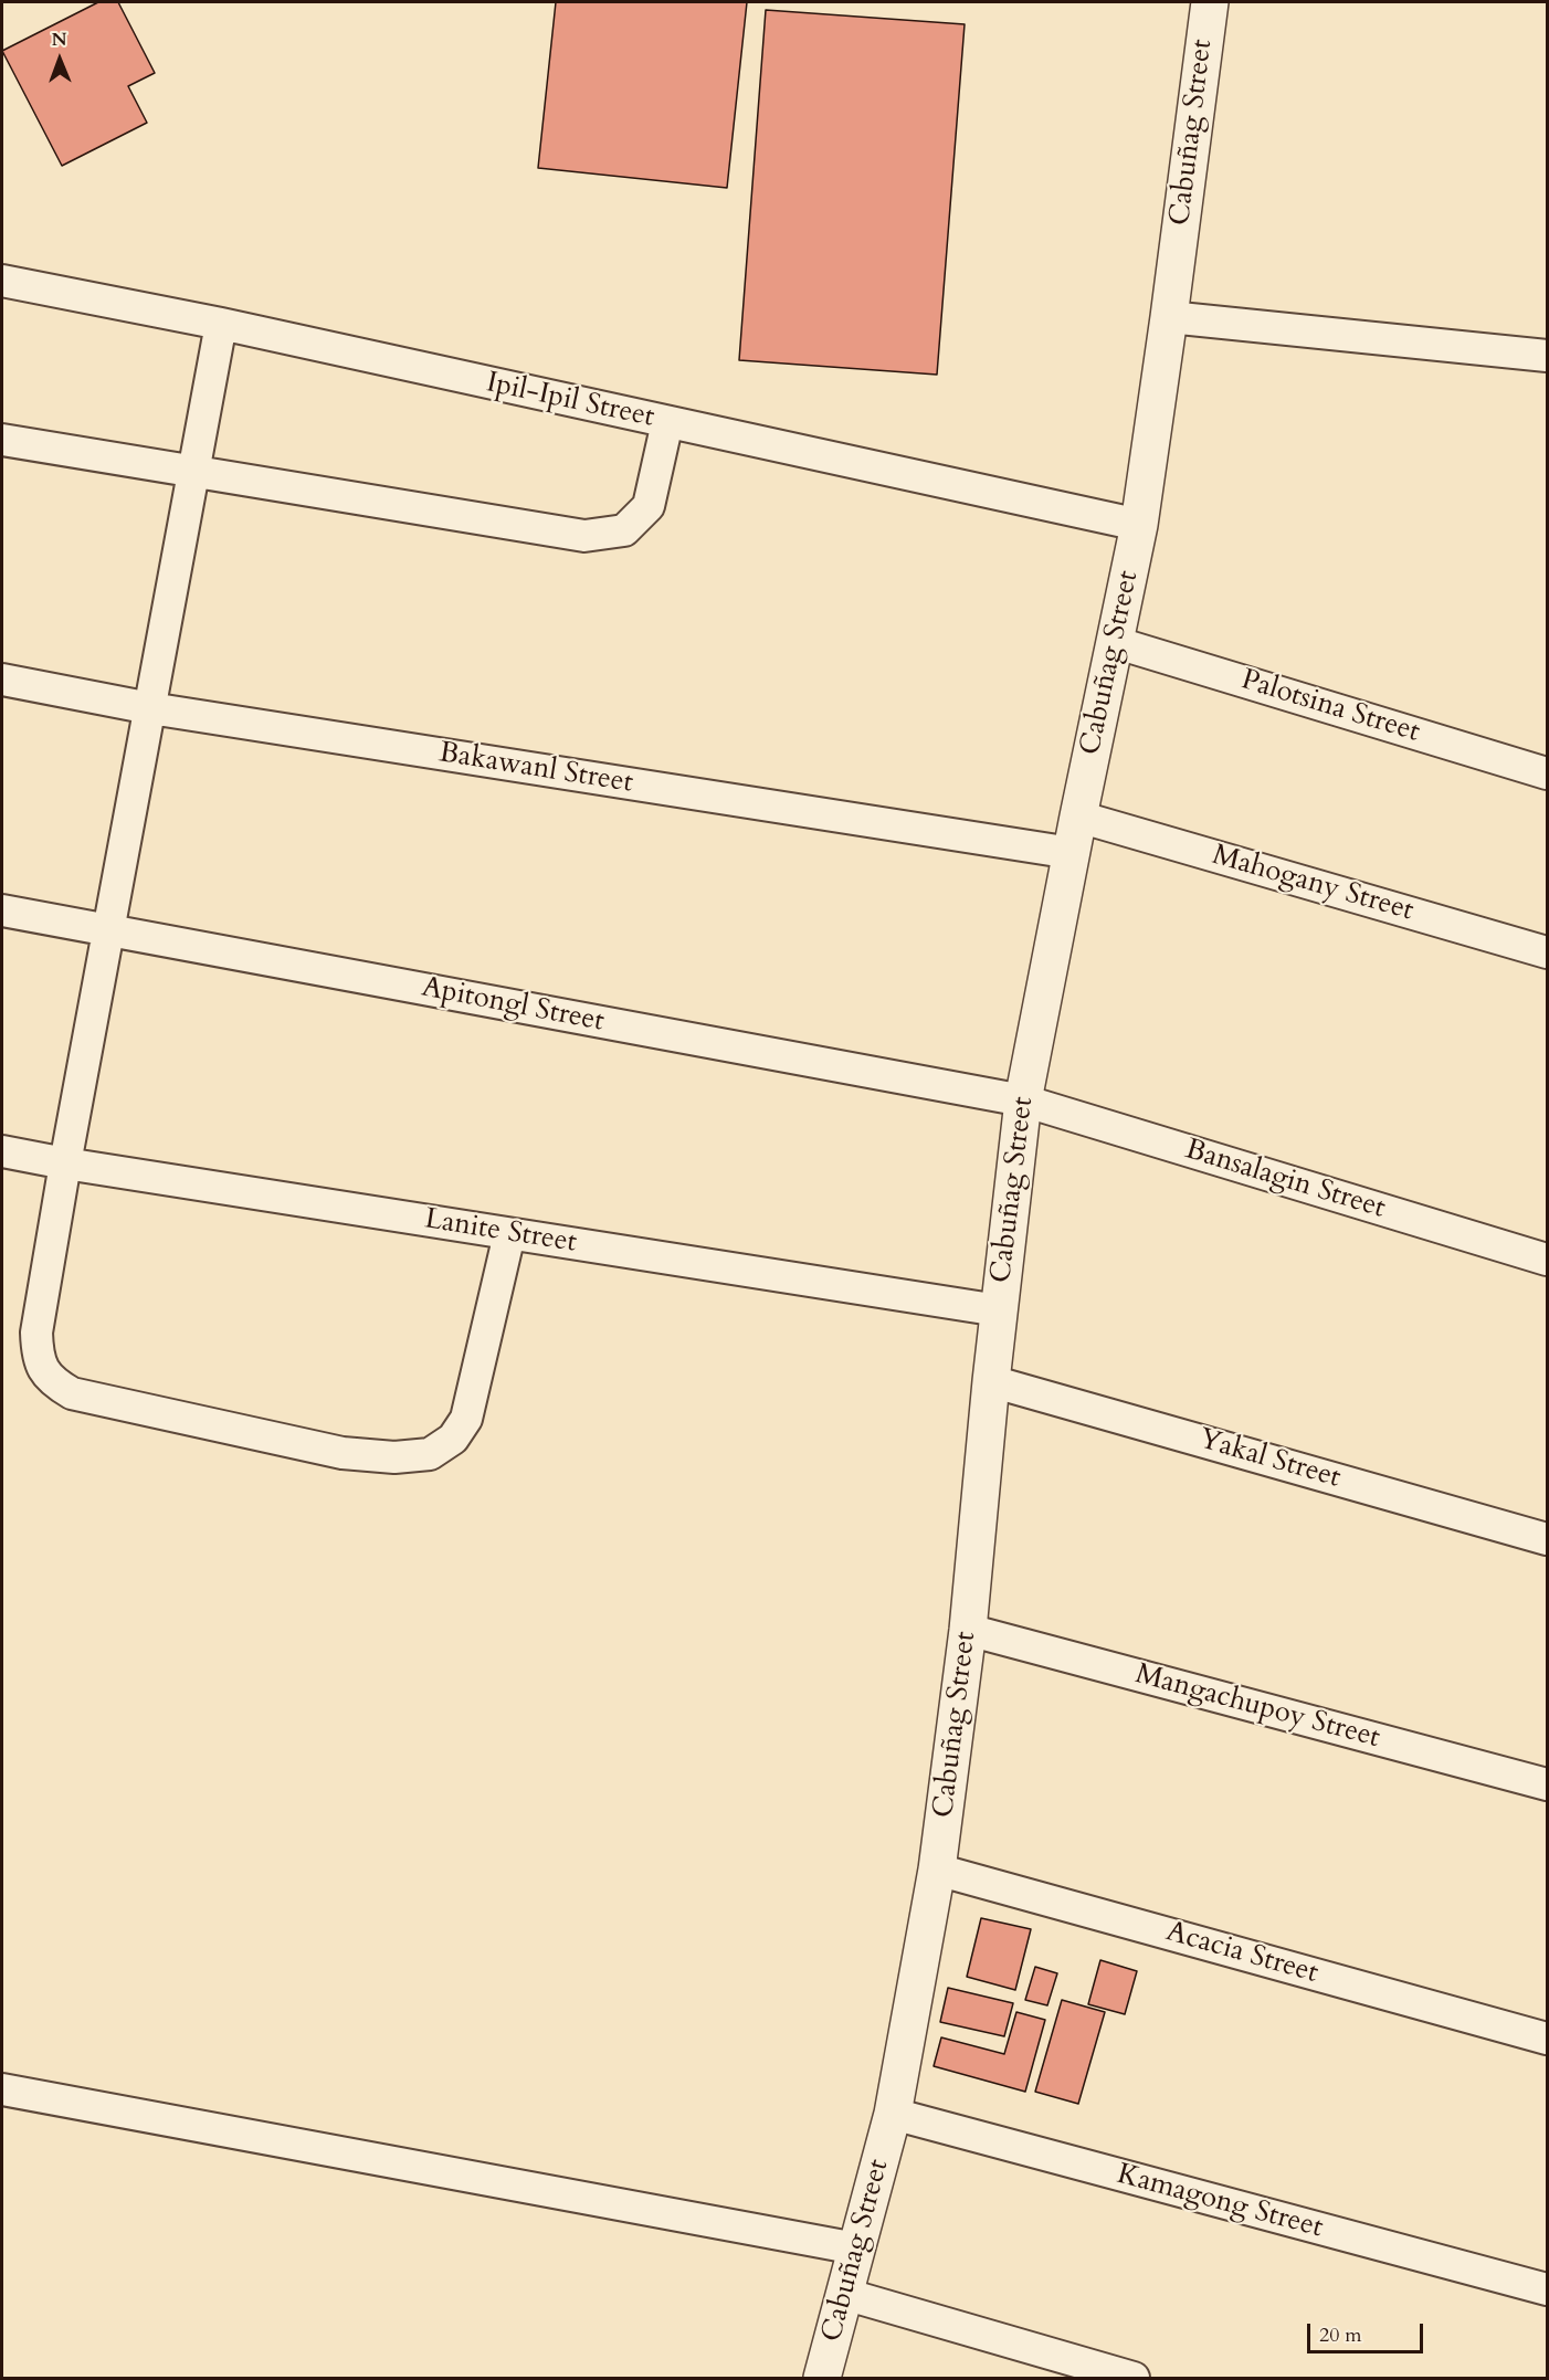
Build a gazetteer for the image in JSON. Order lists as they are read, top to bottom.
{
  "streets": {
    "street": [
      "Cabuñag Street",
      "Ipil-Ipil Street",
      "Palotsina Street",
      "Bakawanl Street",
      "Mahogany Street",
      "Apitongl Street",
      "Bansalagin Street",
      "Lanite Street",
      "Yakal Street",
      "Mangachupoy Street",
      "Acacia Street",
      "Kamagong Street"
    ]
  },
  "crossings": [
    ["Cabuñag Street", "Ipil-Ipil Street"],
    ["Cabuñag Street", "Palotsina Street"],
    ["Cabuñag Street", "Bakawanl Street"],
    ["Cabuñag Street", "Mahogany Street"],
    ["Cabuñag Street", "Apitongl Street"],
    ["Cabuñag Street", "Bansalagin Street"],
    ["Cabuñag Street", "Lanite Street"],
    ["Cabuñag Street", "Yakal Street"],
    ["Cabuñag Street", "Mangachupoy Street"],
    ["Cabuñag Street", "Acacia Street"],
    ["Cabuñag Street", "Kamagong Street"],
    ["Apitongl Street", "Bansalagin Street"]
  ],
  "scale_bar": "20 m",
  "north": "top"
}
